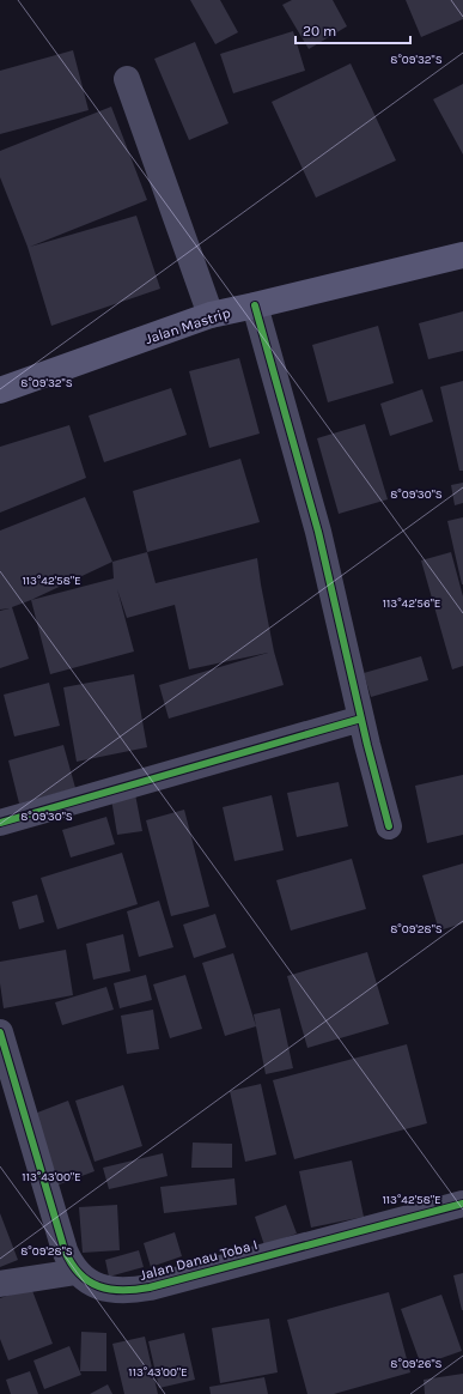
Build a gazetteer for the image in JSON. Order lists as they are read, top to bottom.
{
  "streets": {
    "main road": ["Jalan Mastrip"],
    "street": ["Jalan Danau Toba I"]
  },
  "scale_bar": "20 m",
  "coordinates": [
    "8°09'32\"S",
    "8°09'30\"S",
    "113°42'58\"E",
    "113°42'56\"E",
    "8°09'28\"S",
    "113°43'00\"E",
    "8°09'26\"S"
  ]
}
